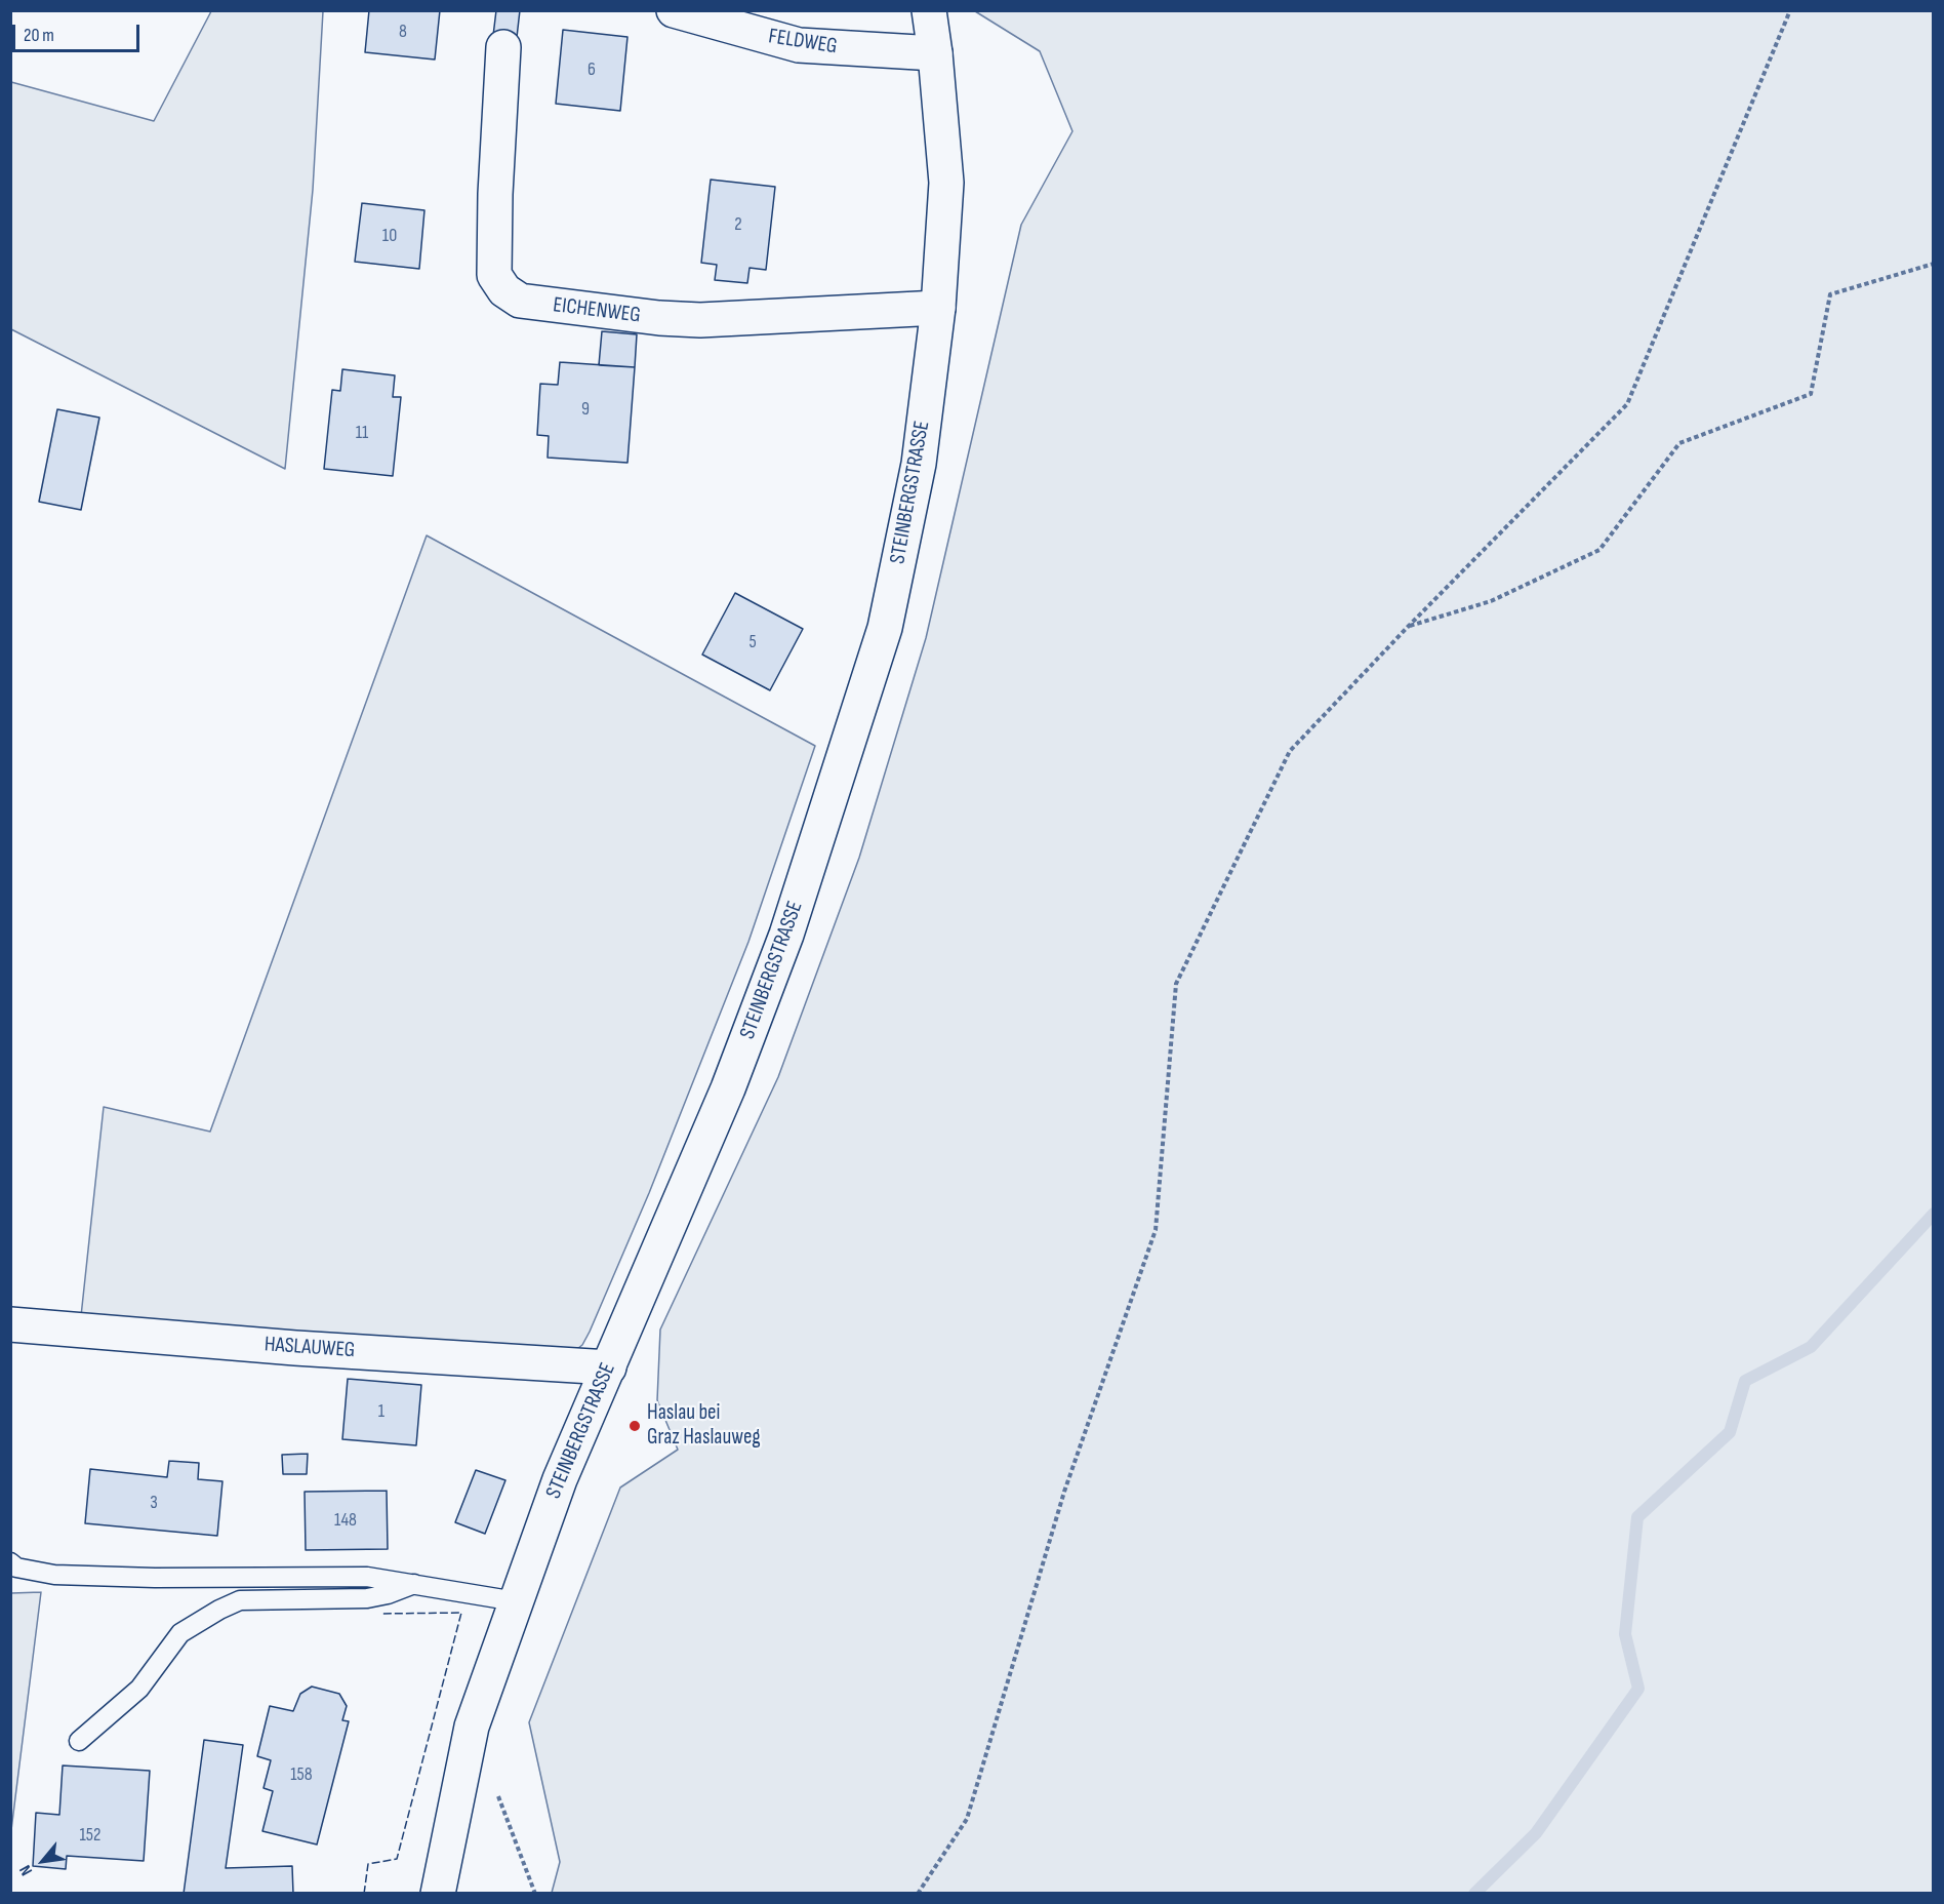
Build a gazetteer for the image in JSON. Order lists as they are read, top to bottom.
{
  "streets": {
    "main road": [
      "FELDWEG",
      "EICHENWEG",
      "STEINBERGSTRASSE",
      "HASLAUWEG"
    ]
  },
  "crossings": [
    ["FELDWEG", "STEINBERGSTRASSE"],
    ["EICHENWEG", "STEINBERGSTRASSE"],
    ["STEINBERGSTRASSE", "HASLAUWEG"]
  ],
  "places": ["Haslau bei Graz Haslauweg"],
  "house_numbers": [
    "8",
    "6",
    "2",
    "10",
    "9",
    "11",
    "5",
    "1",
    "3",
    "148",
    "158",
    "152"
  ],
  "scale_bar": "20 m",
  "north": "bottom left"
}
